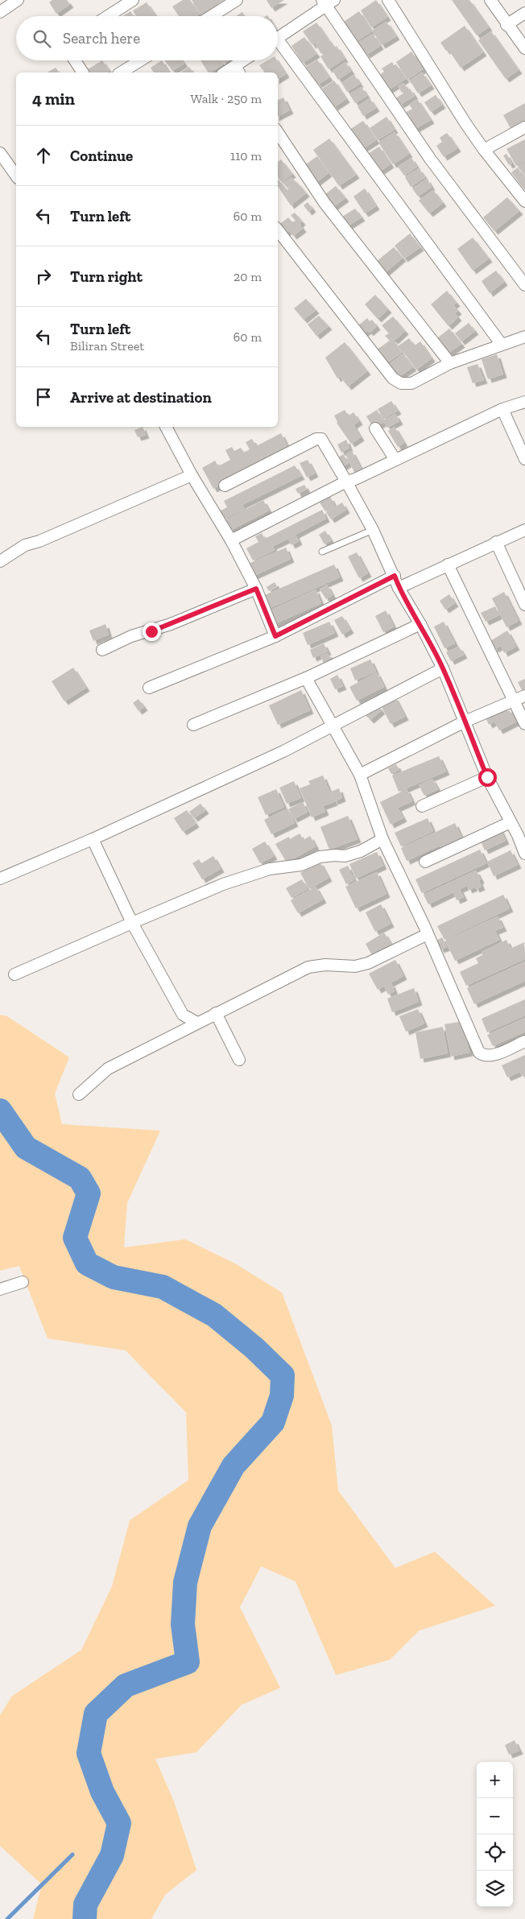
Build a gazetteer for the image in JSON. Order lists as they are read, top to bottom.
{
  "page": {
    "search": "Search here",
    "heading": ["4 min", "Walk · 250 m"],
    "list": [
      ["Continue", "110 m"],
      ["Turn left", "60 m"],
      ["Turn right", "20 m"],
      ["Turn left", "Biliran Street", "60 m"],
      "Arrive at destination"
    ],
    "map_buttons": ["+", "−"]
  }
}
